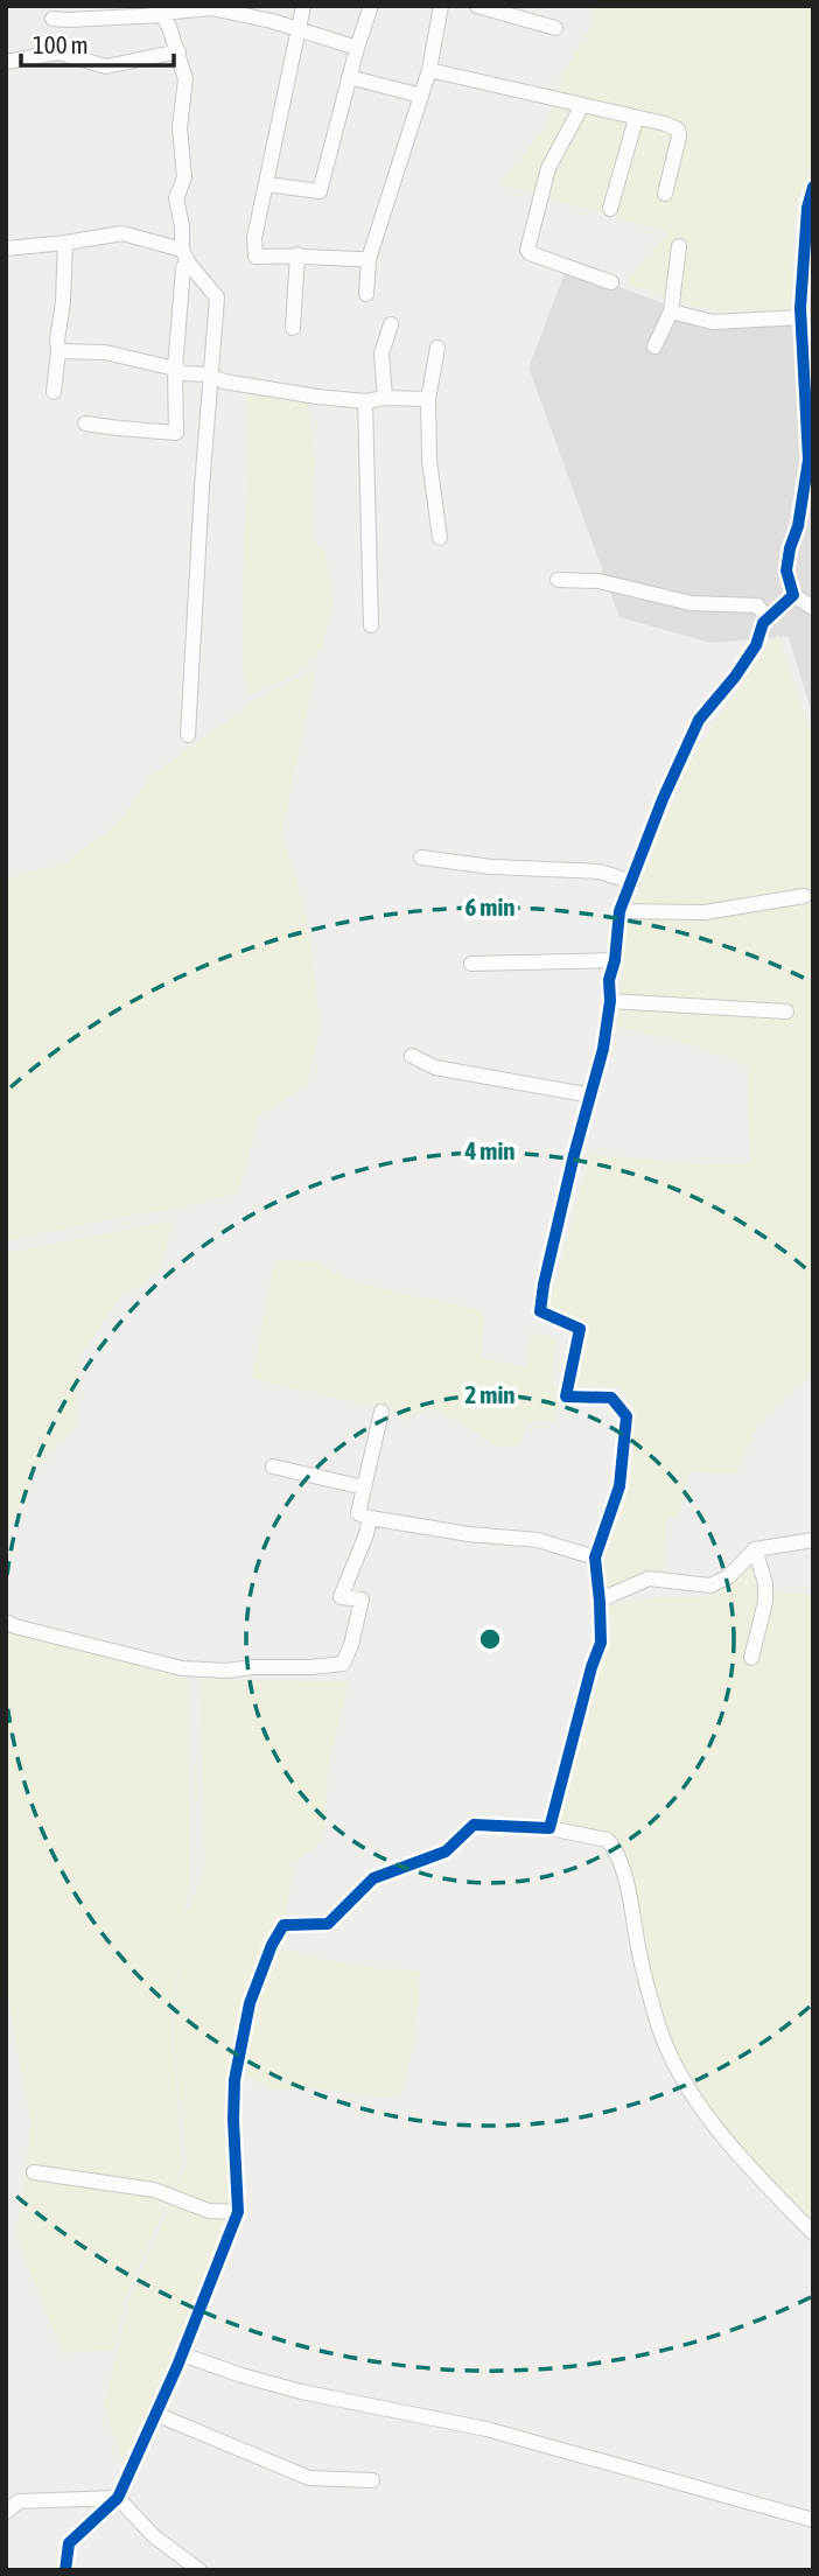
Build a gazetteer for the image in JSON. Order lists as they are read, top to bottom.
{
  "scale_bar": "100 m",
  "rings": ["6 min", "4 min", "2 min"]
}
